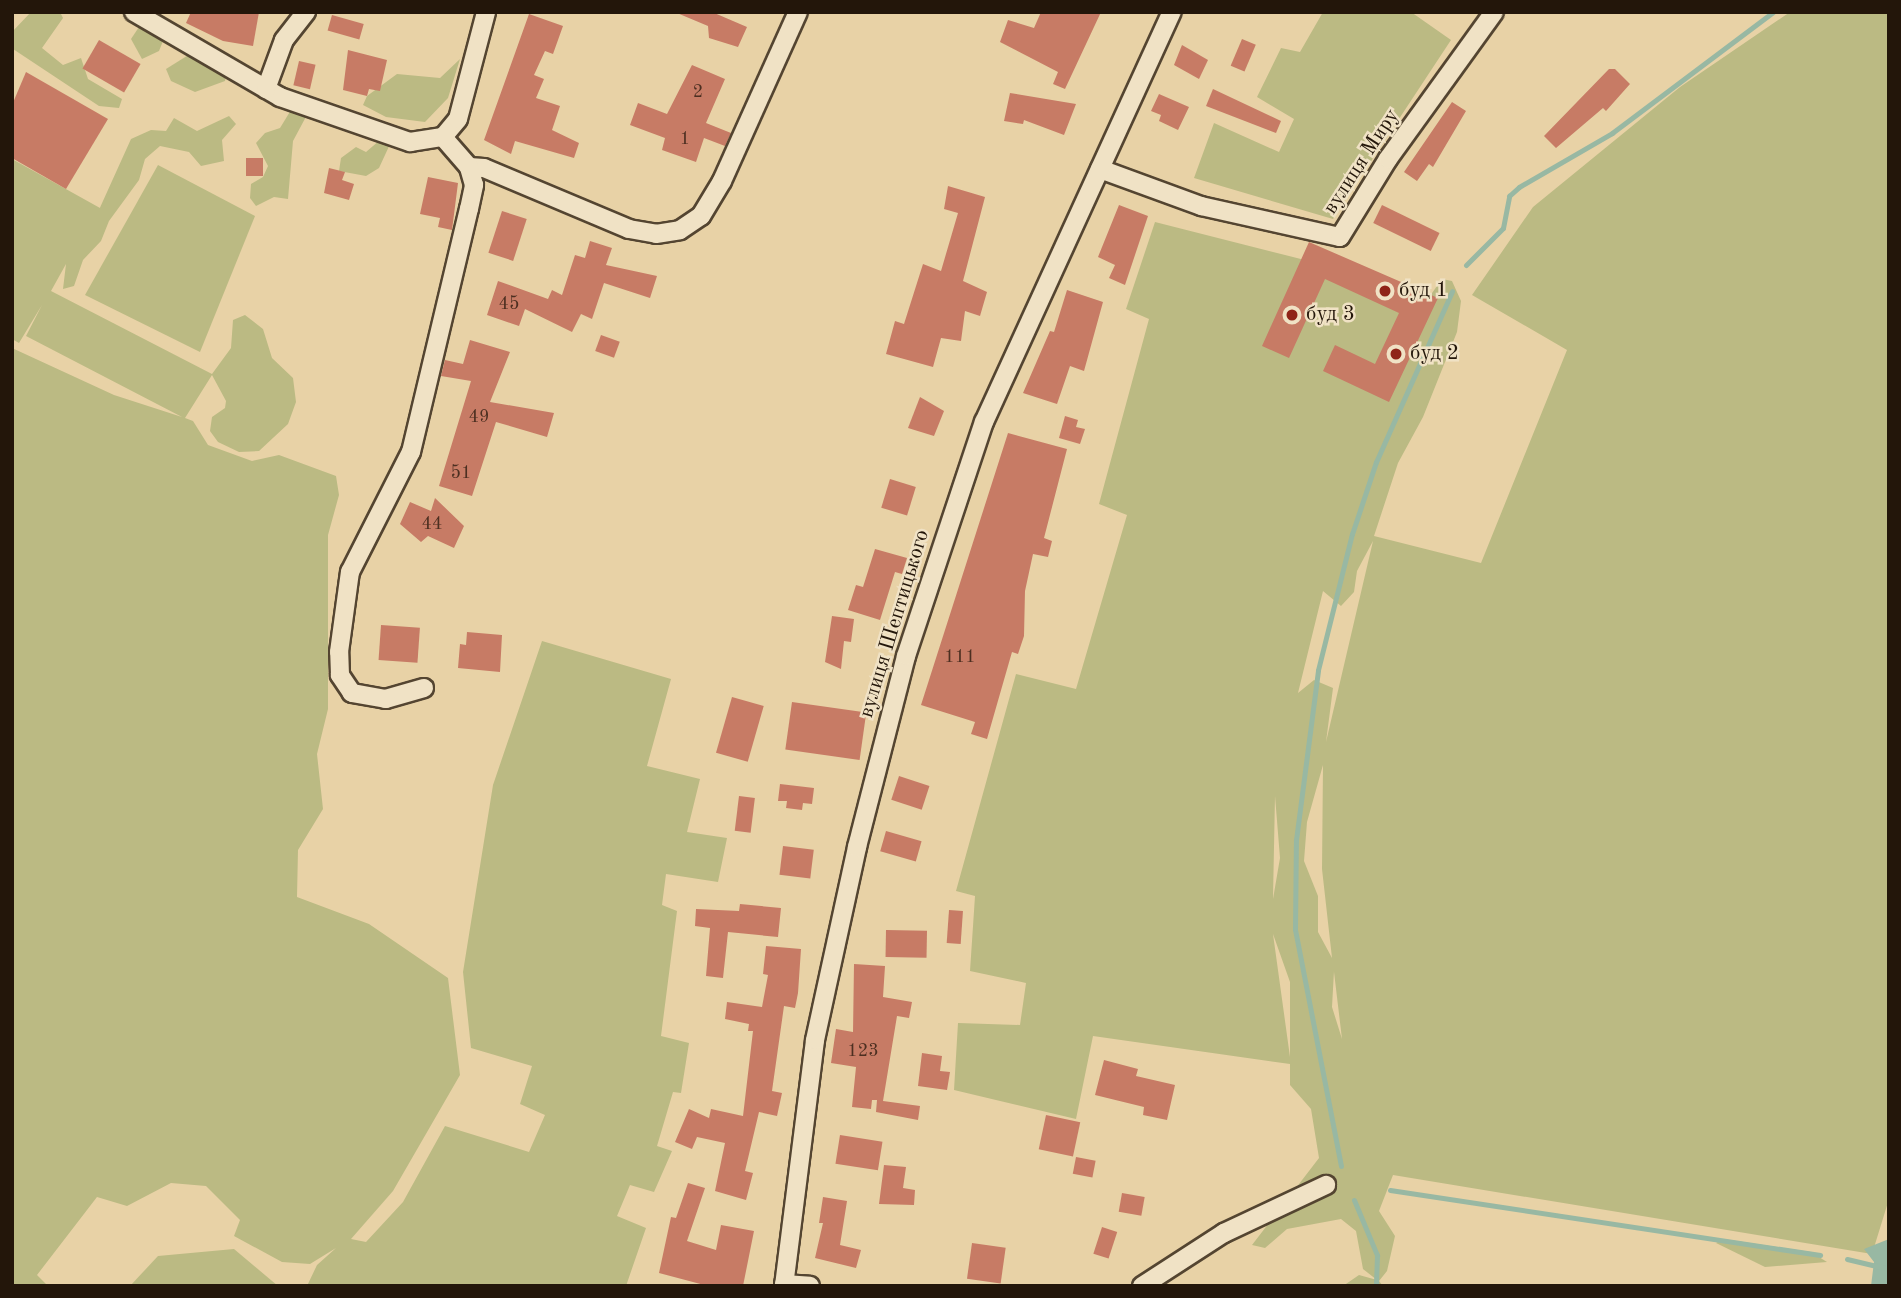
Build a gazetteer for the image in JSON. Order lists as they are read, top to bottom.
{
  "streets": {
    "street": ["вулиця Миру", "вулиця Шептицького"]
  },
  "crossings": [
    ["вулиця Миру", "вулиця Шептицького"]
  ],
  "places": ["буд 1", "буд 3", "буд 2"],
  "house_numbers": [
    "2",
    "1",
    "45",
    "49",
    "51",
    "44",
    "111",
    "123"
  ]
}
